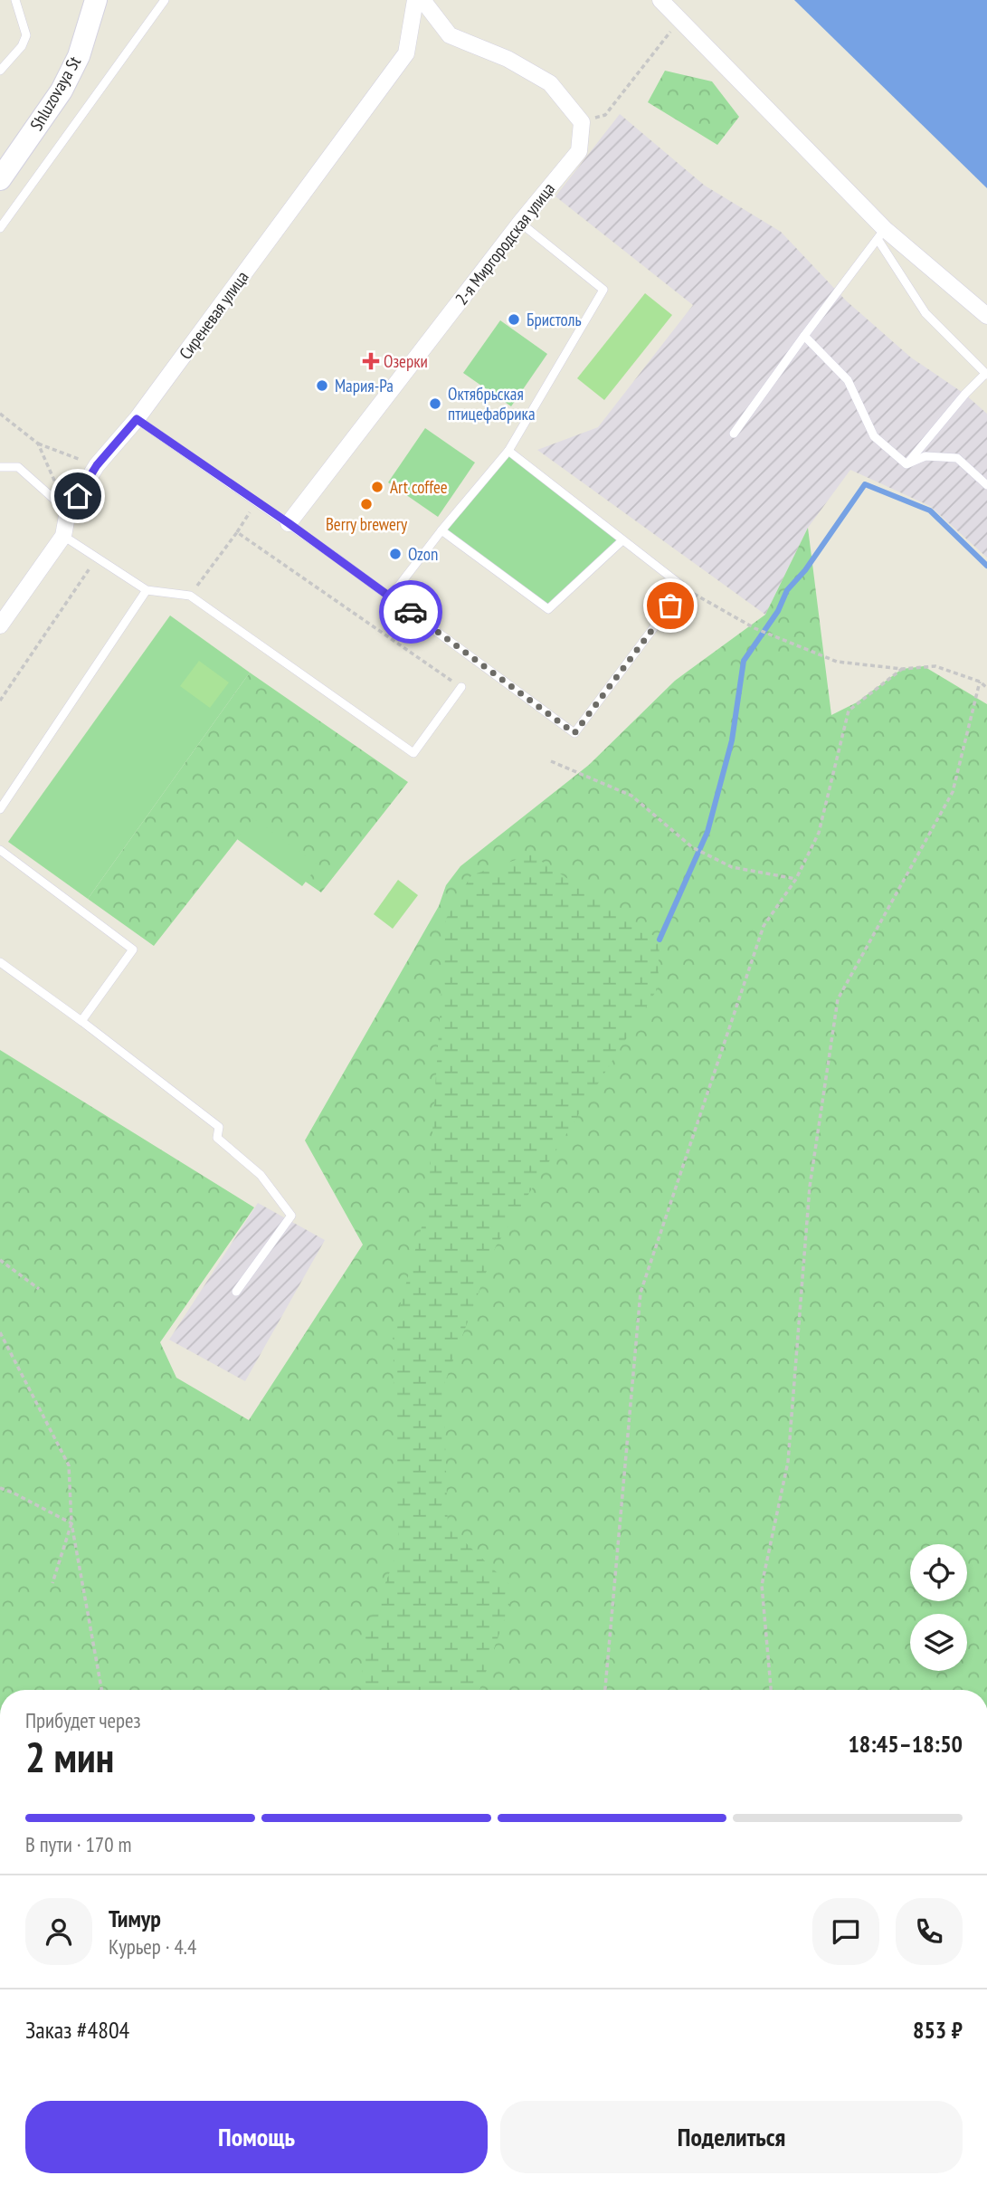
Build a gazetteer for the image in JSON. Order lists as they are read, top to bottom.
{
  "streets": {
    "main road": ["Shluzovaya St"],
    "street": ["2-я Миргородская улица", "Сиреневая улица"]
  },
  "places": {
    "other": [
      "Бристоль",
      "Мария-Ра",
      "Октябрьская птицефабрика",
      "Art coffee",
      "Berry brewery",
      "Ozon"
    ],
    "health": ["Озерки"]
  },
  "page": {
    "heading": ["2 мин", "Прибудет через", "18:45–18:50"],
    "panel": [
      "Тимур",
      "Курьер · 4.4",
      "Заказ #4804",
      "853 ₽"
    ],
    "bar": "В пути · 170 m",
    "buttons": ["Помощь", "Поделиться"]
  }
}
